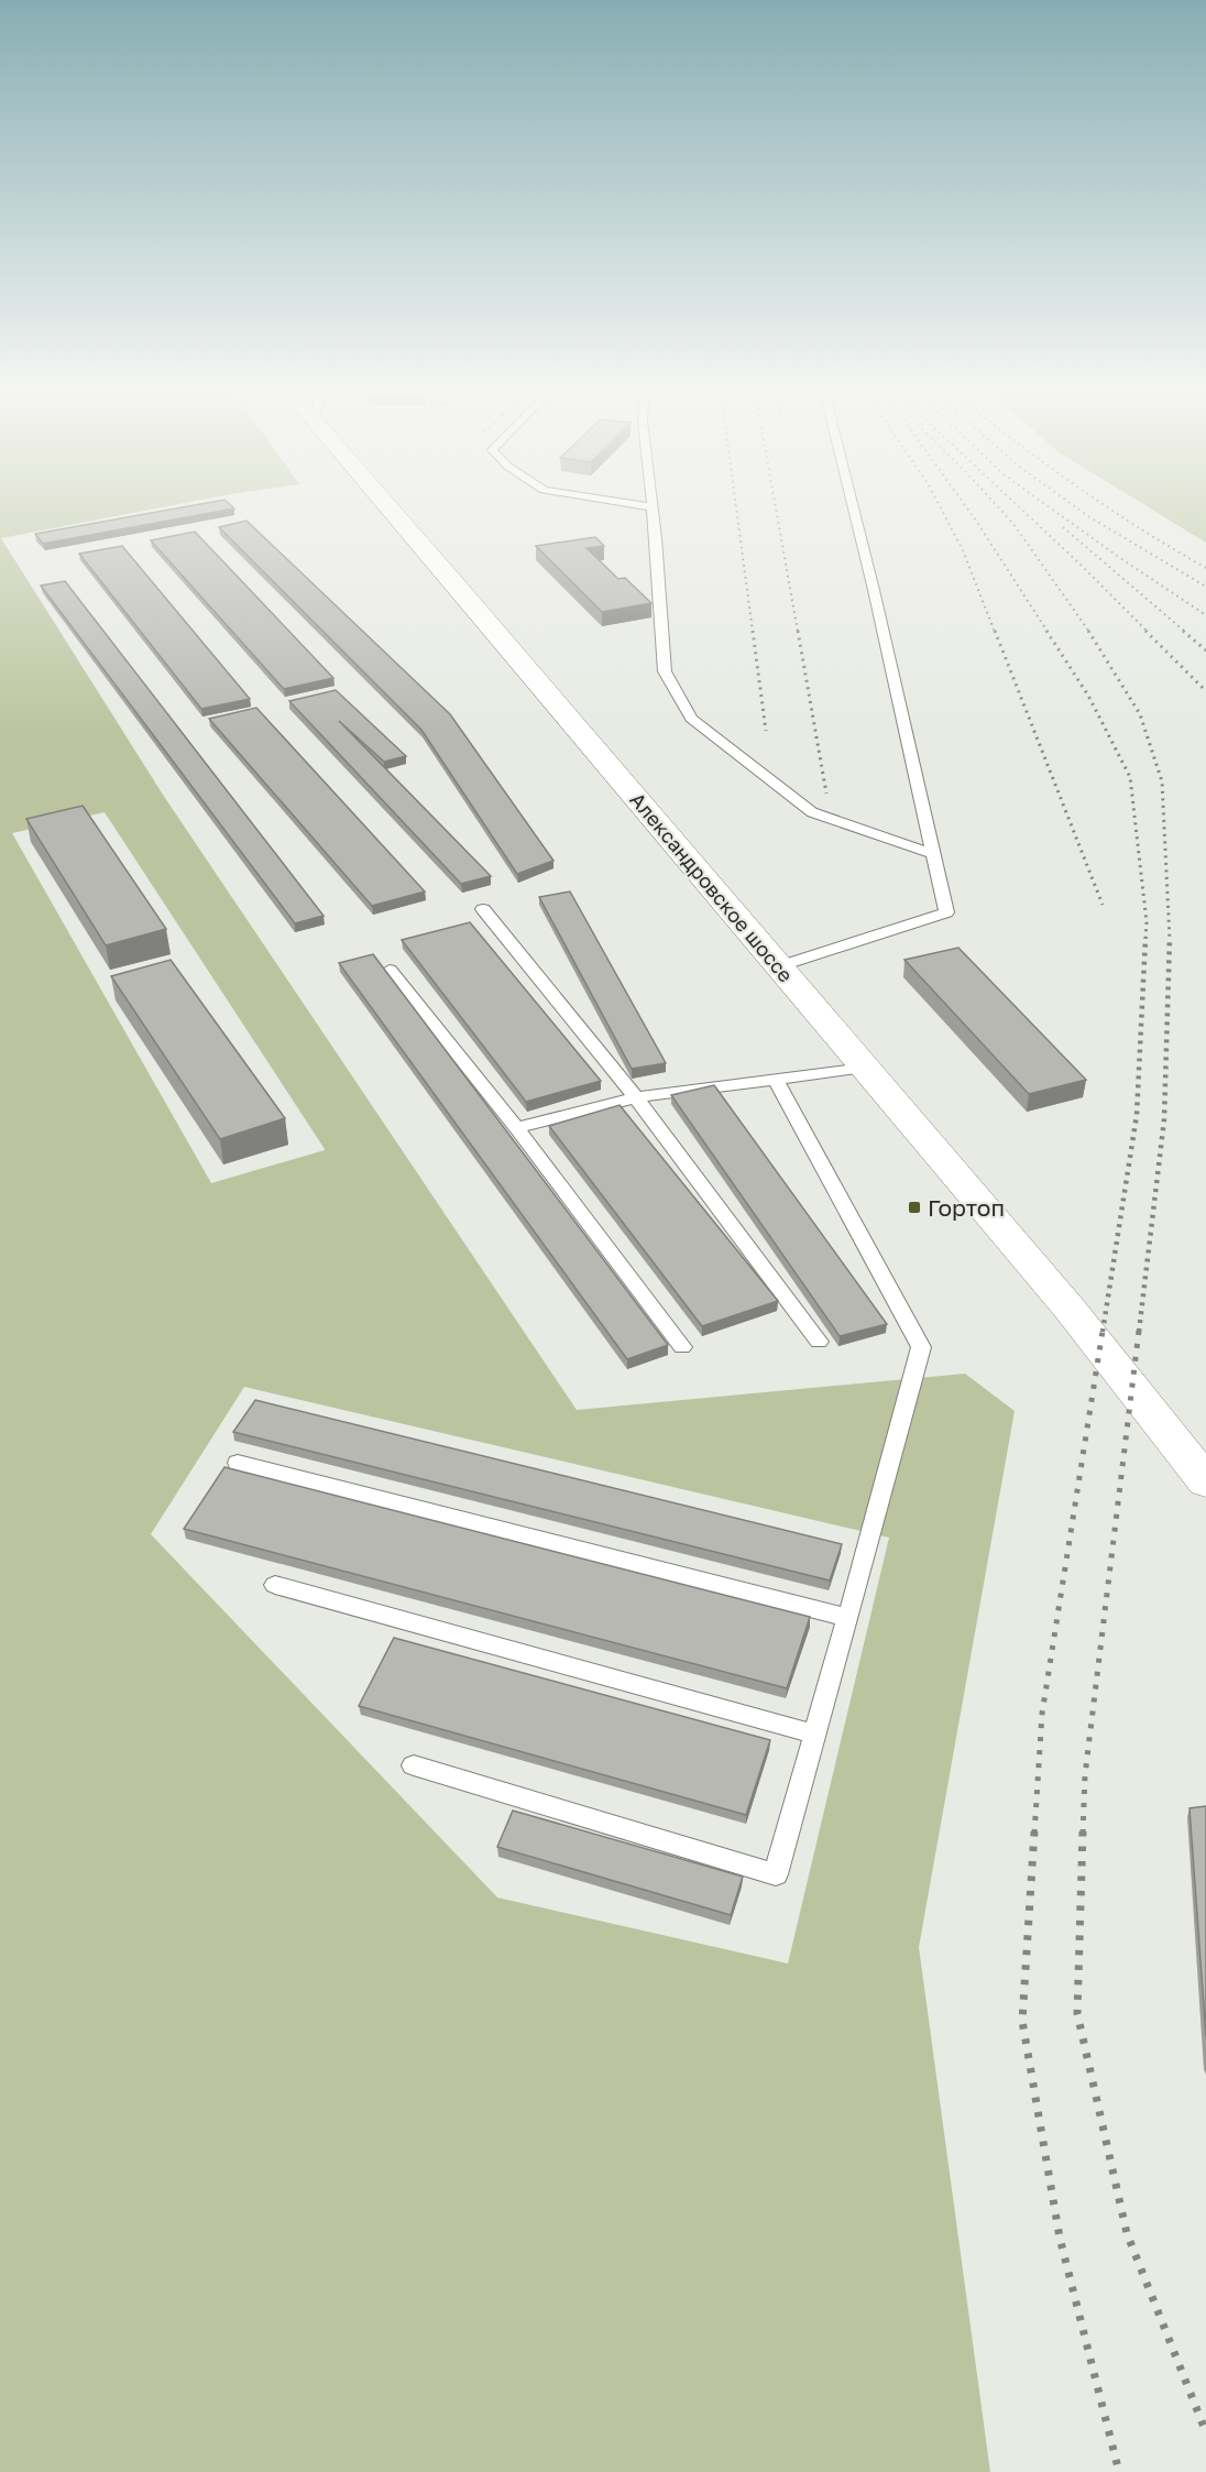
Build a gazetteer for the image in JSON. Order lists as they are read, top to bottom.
{
  "streets": {
    "main road": ["Александровское шоссе"]
  },
  "places": {
    "transit": ["Гортоп"]
  }
}
